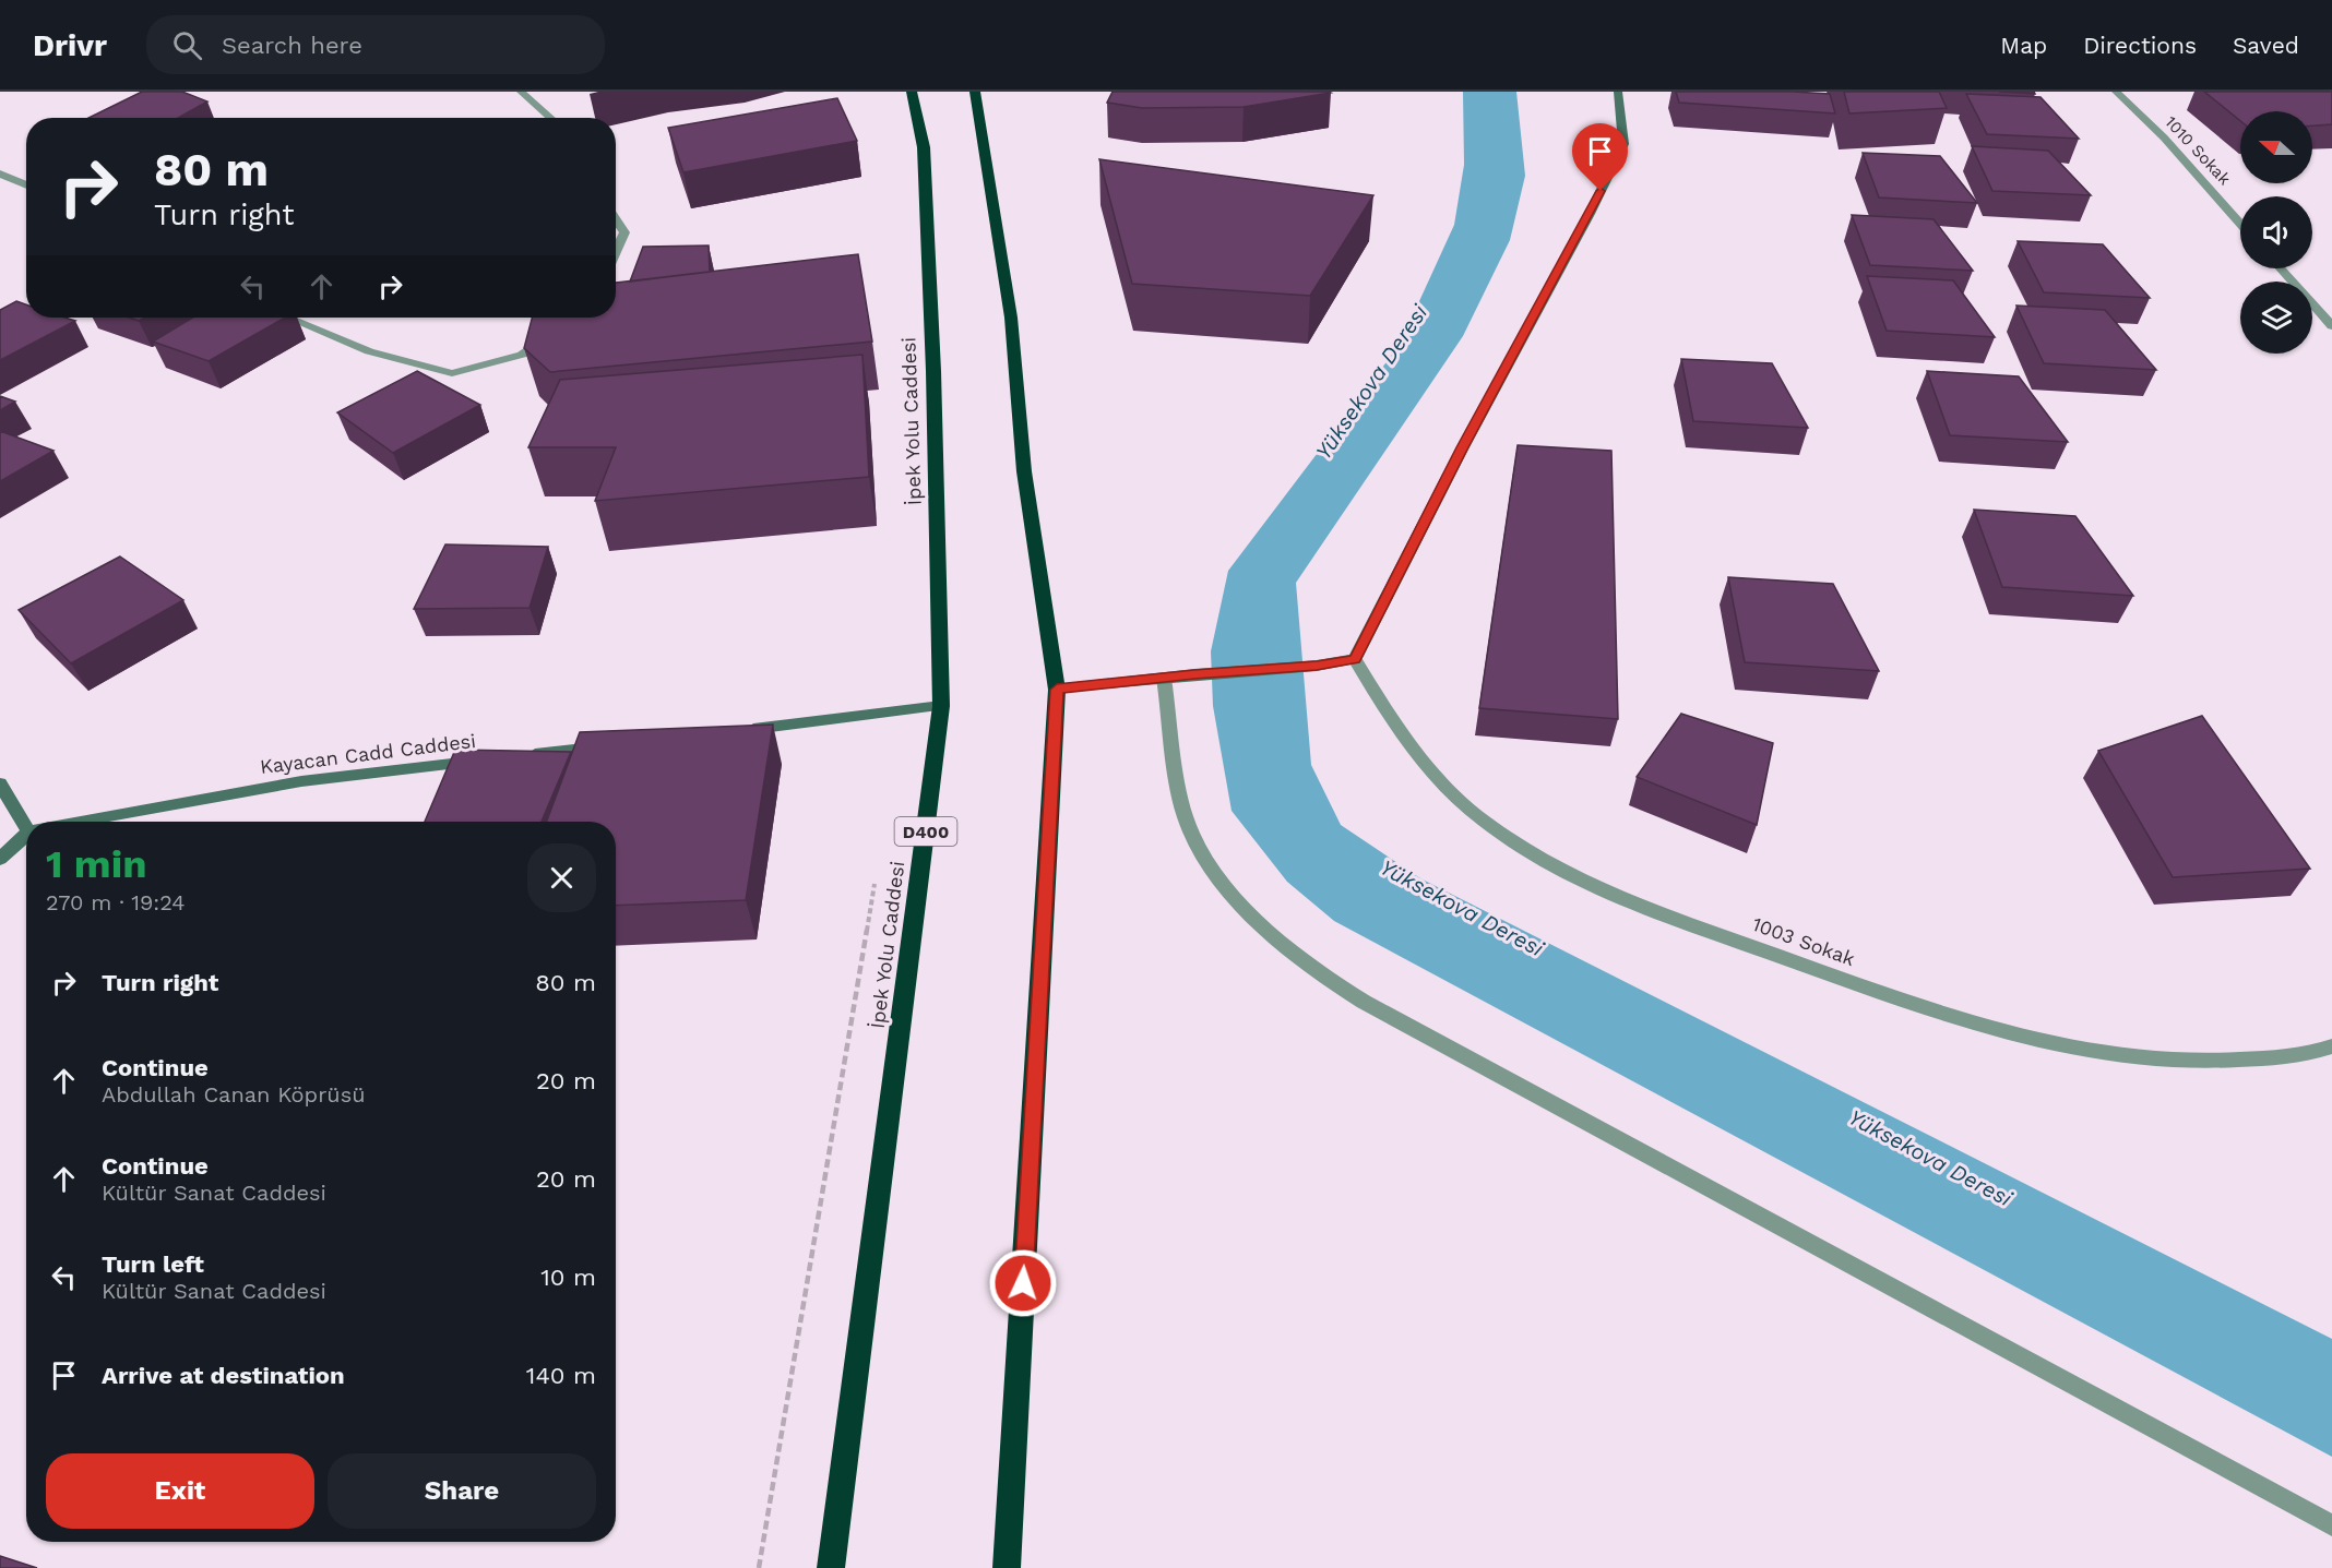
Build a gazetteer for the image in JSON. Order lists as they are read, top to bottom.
{
  "streets": {
    "highway": ["İpek Yolu Caddesi", "D400"],
    "street": ["1010 Sokak", "Kayacan Cadd Caddesi", "1003 Sokak"]
  },
  "water": ["Yüksekova Deresi"],
  "north": "left",
  "page": {
    "header": "Drivr",
    "search": "Search here",
    "nav": ["Map", "Directions", "Saved"],
    "turn": ["80 m", "Turn right"],
    "heading": ["1 min", "270 m · 19:24"],
    "list": [
      {
        "name": "Turn right",
        "value": "80 m"
      },
      {
        "name": "Continue",
        "note": "Abdullah Canan Köprüsü",
        "value": "20 m"
      },
      {
        "name": "Continue",
        "note": "Kültür Sanat Caddesi",
        "value": "20 m"
      },
      {
        "name": "Turn left",
        "note": "Kültür Sanat Caddesi",
        "value": "10 m"
      },
      {
        "name": "Arrive at destination",
        "value": "140 m"
      }
    ],
    "buttons": ["Exit", "Share"]
  }
}
